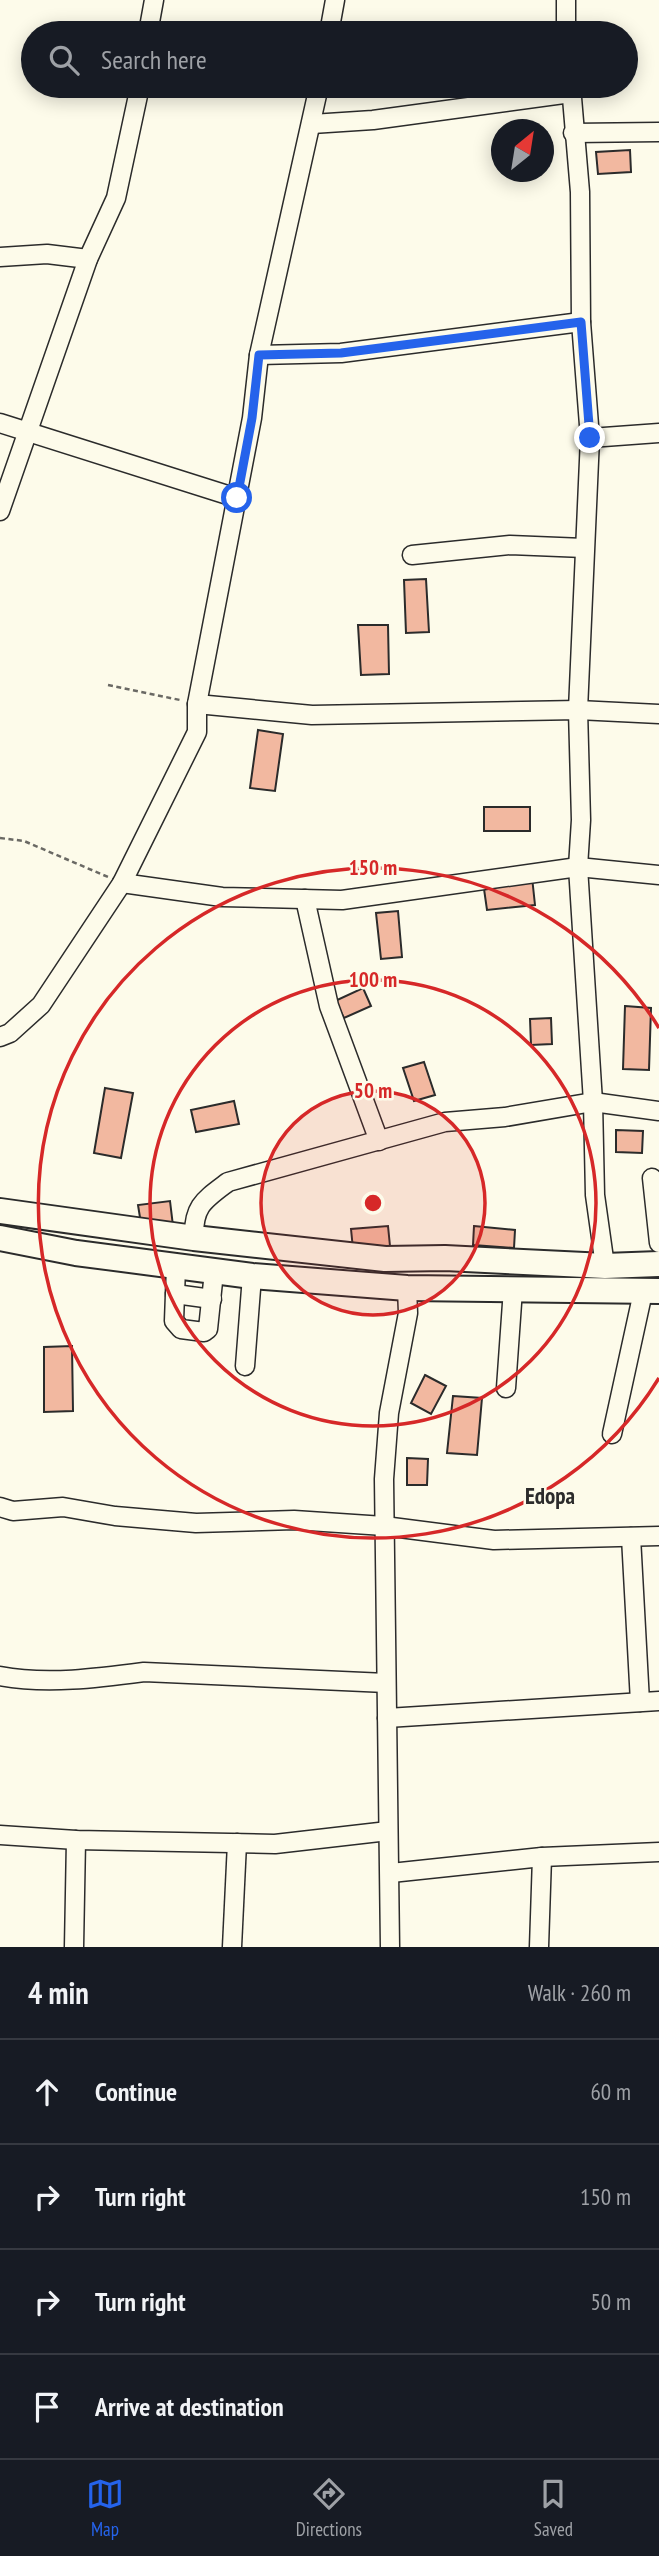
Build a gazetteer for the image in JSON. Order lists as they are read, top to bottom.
{
  "districts": ["Edopa"],
  "north": "top right",
  "page": {
    "search": "Search here",
    "heading": ["4 min", "Walk · 260 m"],
    "list": [
      ["Continue", "60 m"],
      ["Turn right", "150 m"],
      ["Turn right", "50 m"],
      "Arrive at destination"
    ],
    "nav": ["Map", "Directions", "Saved"]
  },
  "rings": ["150 m", "100 m", "50 m"]
}
